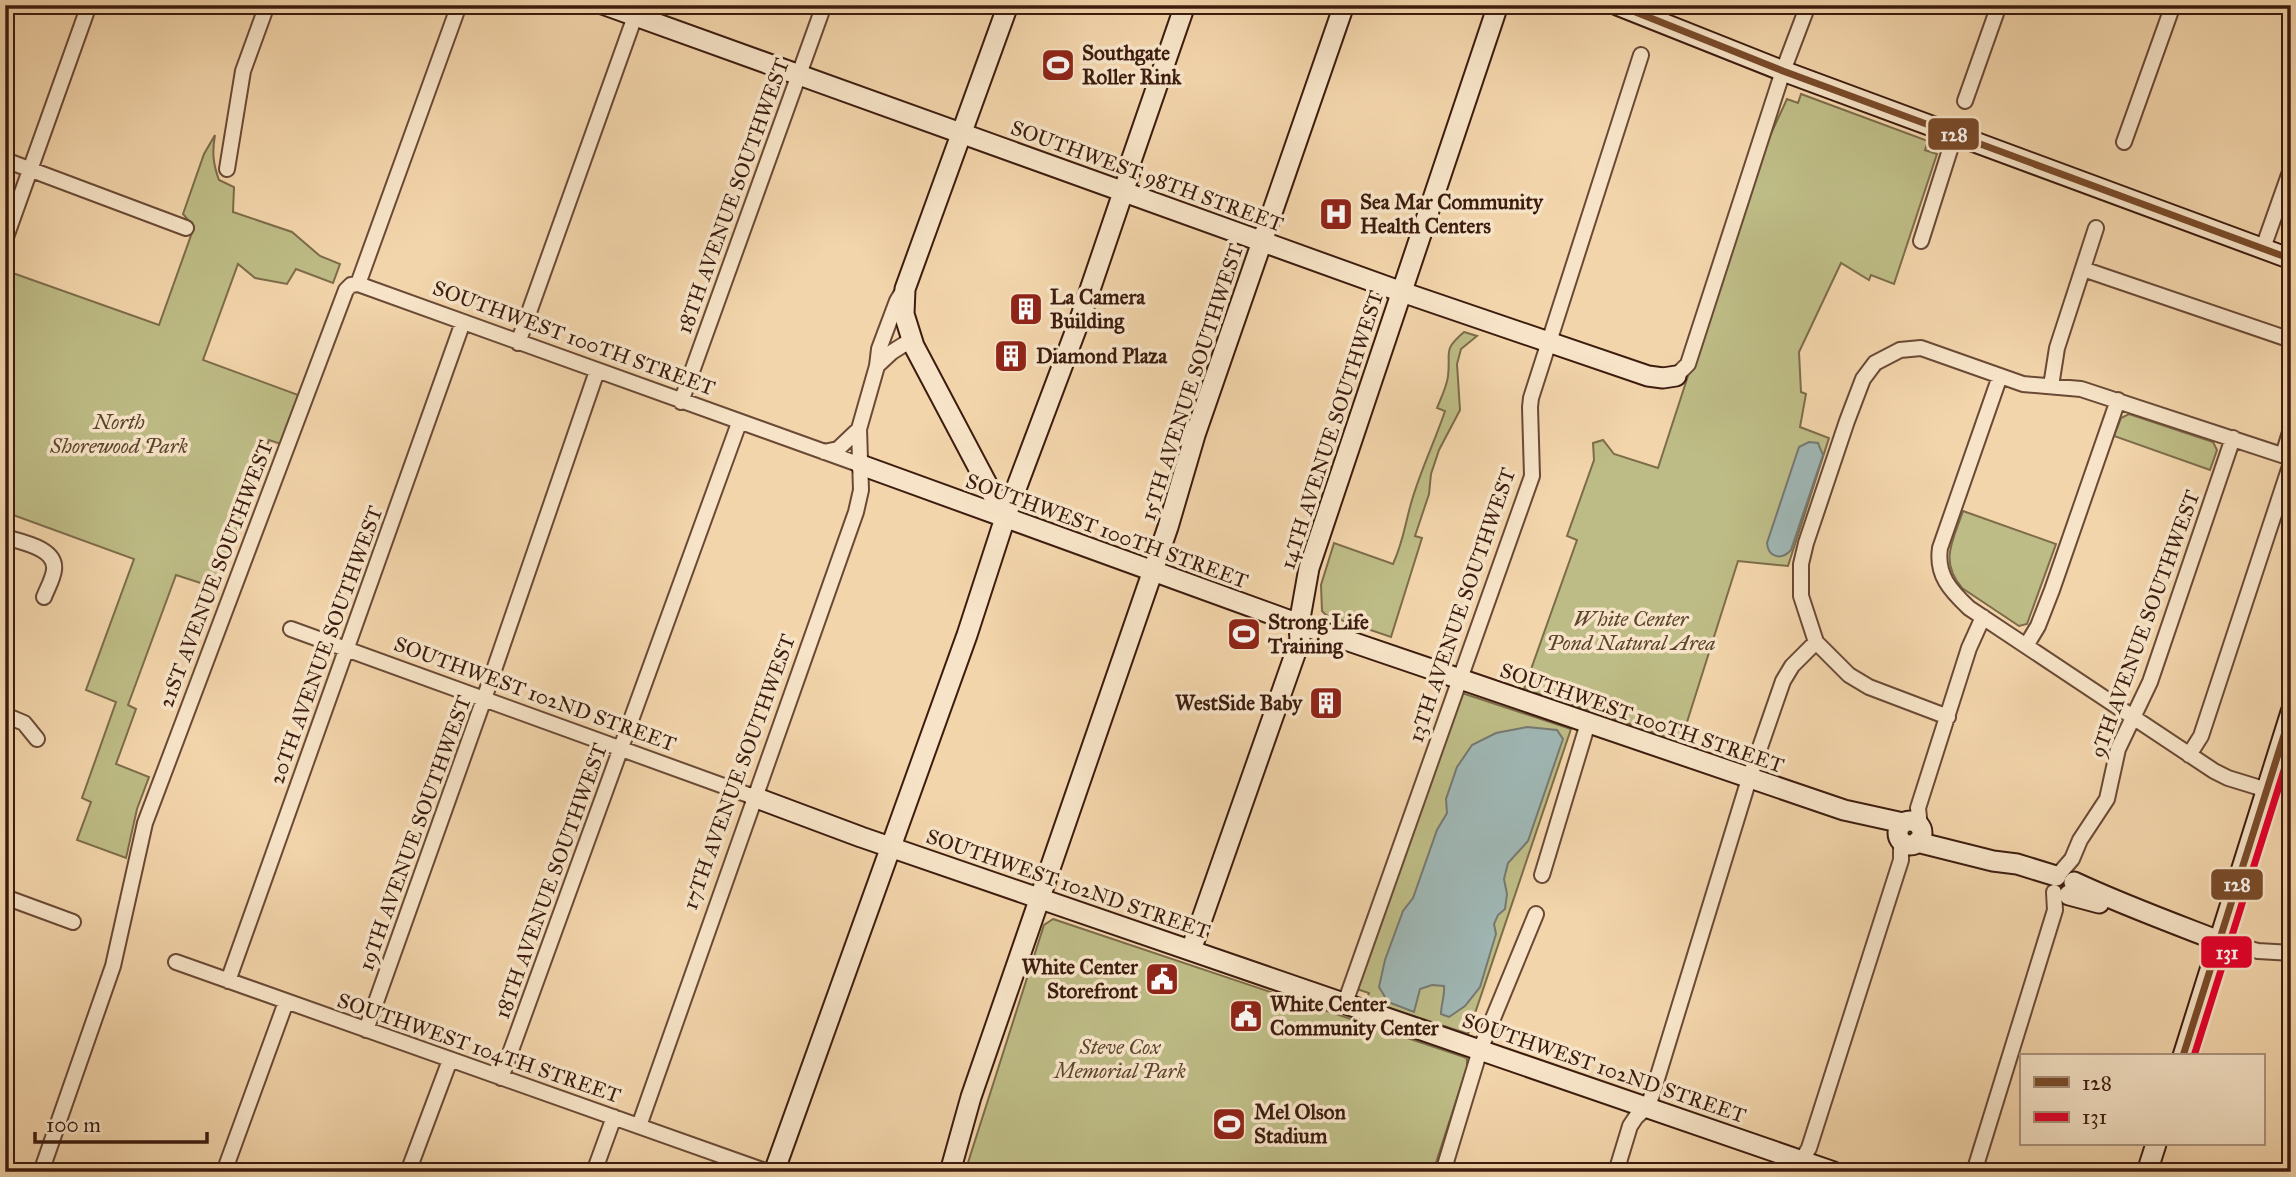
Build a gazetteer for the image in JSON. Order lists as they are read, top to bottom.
{
  "streets": {
    "street": [
      "SOUTHWEST 98TH STREET",
      "18TH AVENUE SOUTHWEST",
      "SOUTHWEST 100TH STREET",
      "15TH AVENUE SOUTHWEST",
      "14TH AVENUE SOUTHWEST",
      "21ST AVENUE SOUTHWEST",
      "13TH AVENUE SOUTHWEST",
      "9TH AVENUE SOUTHWEST",
      "20TH AVENUE SOUTHWEST",
      "SOUTHWEST 102ND STREET",
      "17TH AVENUE SOUTHWEST",
      "19TH AVENUE SOUTHWEST",
      "SOUTHWEST 104TH STREET"
    ]
  },
  "crossings": [
    ["SOUTHWEST 98TH STREET", "18TH AVENUE SOUTHWEST"],
    ["SOUTHWEST 98TH STREET", "15TH AVENUE SOUTHWEST"],
    ["SOUTHWEST 98TH STREET", "14TH AVENUE SOUTHWEST"],
    ["SOUTHWEST 98TH STREET", "13TH AVENUE SOUTHWEST"],
    ["SOUTHWEST 98TH STREET", "17TH AVENUE SOUTHWEST"],
    ["18TH AVENUE SOUTHWEST", "SOUTHWEST 100TH STREET"],
    ["18TH AVENUE SOUTHWEST", "SOUTHWEST 102ND STREET"],
    ["18TH AVENUE SOUTHWEST", "SOUTHWEST 104TH STREET"],
    ["SOUTHWEST 100TH STREET", "15TH AVENUE SOUTHWEST"],
    ["SOUTHWEST 100TH STREET", "14TH AVENUE SOUTHWEST"],
    ["SOUTHWEST 100TH STREET", "21ST AVENUE SOUTHWEST"],
    ["SOUTHWEST 100TH STREET", "13TH AVENUE SOUTHWEST"],
    ["SOUTHWEST 100TH STREET", "9TH AVENUE SOUTHWEST"],
    ["SOUTHWEST 100TH STREET", "20TH AVENUE SOUTHWEST"],
    ["SOUTHWEST 100TH STREET", "17TH AVENUE SOUTHWEST"],
    ["SOUTHWEST 100TH STREET", "19TH AVENUE SOUTHWEST"],
    ["15TH AVENUE SOUTHWEST", "SOUTHWEST 102ND STREET"],
    ["14TH AVENUE SOUTHWEST", "SOUTHWEST 102ND STREET"],
    ["13TH AVENUE SOUTHWEST", "SOUTHWEST 102ND STREET"],
    ["20TH AVENUE SOUTHWEST", "SOUTHWEST 102ND STREET"],
    ["20TH AVENUE SOUTHWEST", "SOUTHWEST 104TH STREET"],
    ["SOUTHWEST 102ND STREET", "17TH AVENUE SOUTHWEST"],
    ["SOUTHWEST 102ND STREET", "19TH AVENUE SOUTHWEST"],
    ["17TH AVENUE SOUTHWEST", "SOUTHWEST 104TH STREET"],
    ["19TH AVENUE SOUTHWEST", "SOUTHWEST 104TH STREET"]
  ],
  "parks": ["North Shorewood Park", "White Center Pond Natural Area", "Steve Cox Memorial Park"],
  "places": {
    "sports": ["Southgate Roller Rink", "Strong Life Training", "Mel Olson Stadium"],
    "hospital": ["Sea Mar Community Health Centers"],
    "building": ["La Camera Building", "Diamond Plaza", "WestSide Baby"],
    "public building": ["White Center Storefront", "White Center Community Center"]
  },
  "lines": ["transit line 128", "transit line 131"],
  "legend": ["128", "131"],
  "scale_bar": "100 m"
}
